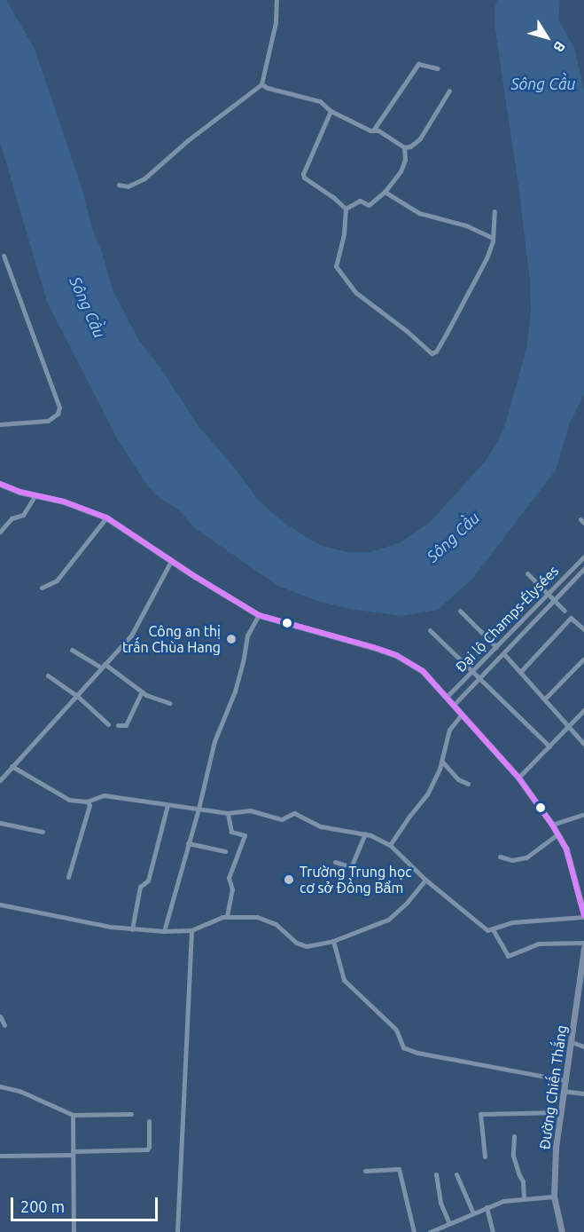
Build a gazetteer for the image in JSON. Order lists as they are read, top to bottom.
{
  "streets": {
    "main road": ["Đường Chiến Thắng"],
    "street": ["Đại lộ Champs-Élysées"]
  },
  "water": ["Sông Cầu"],
  "places": ["Công an thị trấn Chùa Hang", "Trường Trung học cơ sở Đồng Bẩm"],
  "scale_bar": "200 m",
  "north": "bottom right"
}
